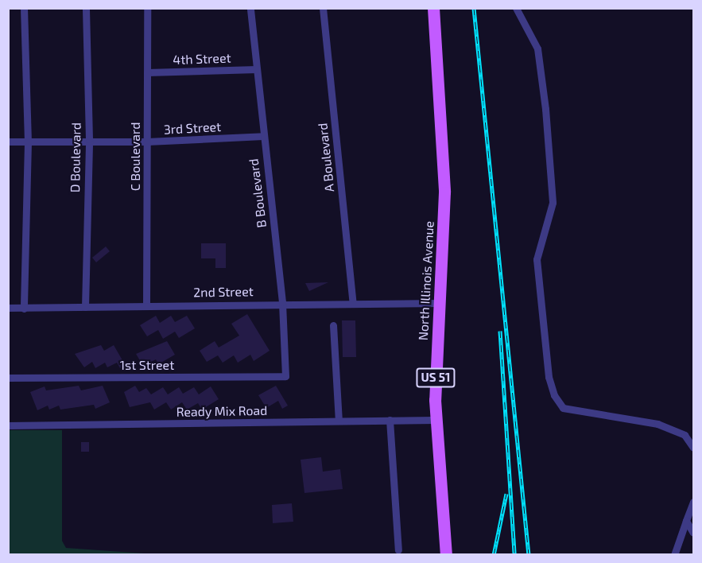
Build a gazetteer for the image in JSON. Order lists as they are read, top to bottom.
{
  "streets": {
    "main road": ["North Illinois Avenue", "US 51"],
    "street": [
      "4th Street",
      "3rd Street",
      "C Boulevard",
      "D Boulevard",
      "A Boulevard",
      "B Boulevard",
      "2nd Street",
      "1st Street",
      "Ready Mix Road"
    ]
  },
  "crossings": [
    ["4th Street", "C Boulevard"],
    ["4th Street", "B Boulevard"],
    ["3rd Street", "C Boulevard"],
    ["3rd Street", "D Boulevard"],
    ["3rd Street", "B Boulevard"],
    ["C Boulevard", "2nd Street"],
    ["D Boulevard", "2nd Street"],
    ["A Boulevard", "2nd Street"],
    ["B Boulevard", "2nd Street"],
    ["B Boulevard", "1st Street"],
    ["North Illinois Avenue", "2nd Street"],
    ["North Illinois Avenue", "Ready Mix Road"]
  ]
}
